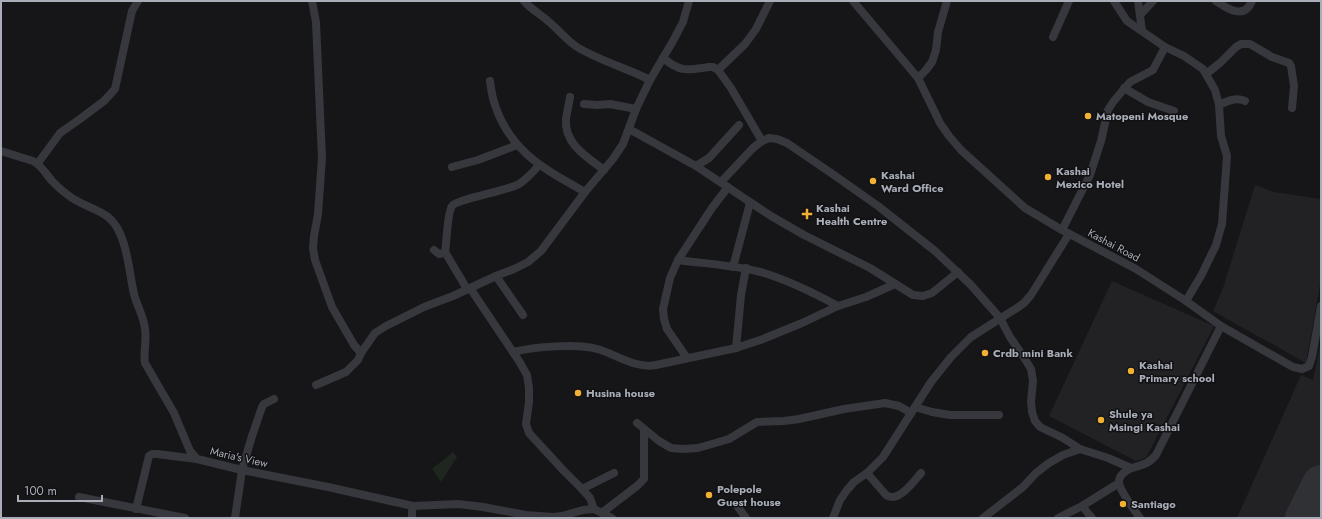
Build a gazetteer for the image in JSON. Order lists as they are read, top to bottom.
{
  "streets": {
    "street": ["Kashai Road", "Maria's View"]
  },
  "places": {
    "other": [
      "Matopeni Mosque",
      "Kashai Mexico Hotel",
      "Kashai Ward Office",
      "Crdb mini Bank",
      "Kashai Primary school",
      "Husina house",
      "Shule ya Msingi Kashai",
      "Polepole Guest house",
      "Santiago"
    ],
    "health": ["Kashai Health Centre"]
  },
  "scale_bar": "100 m"
}
